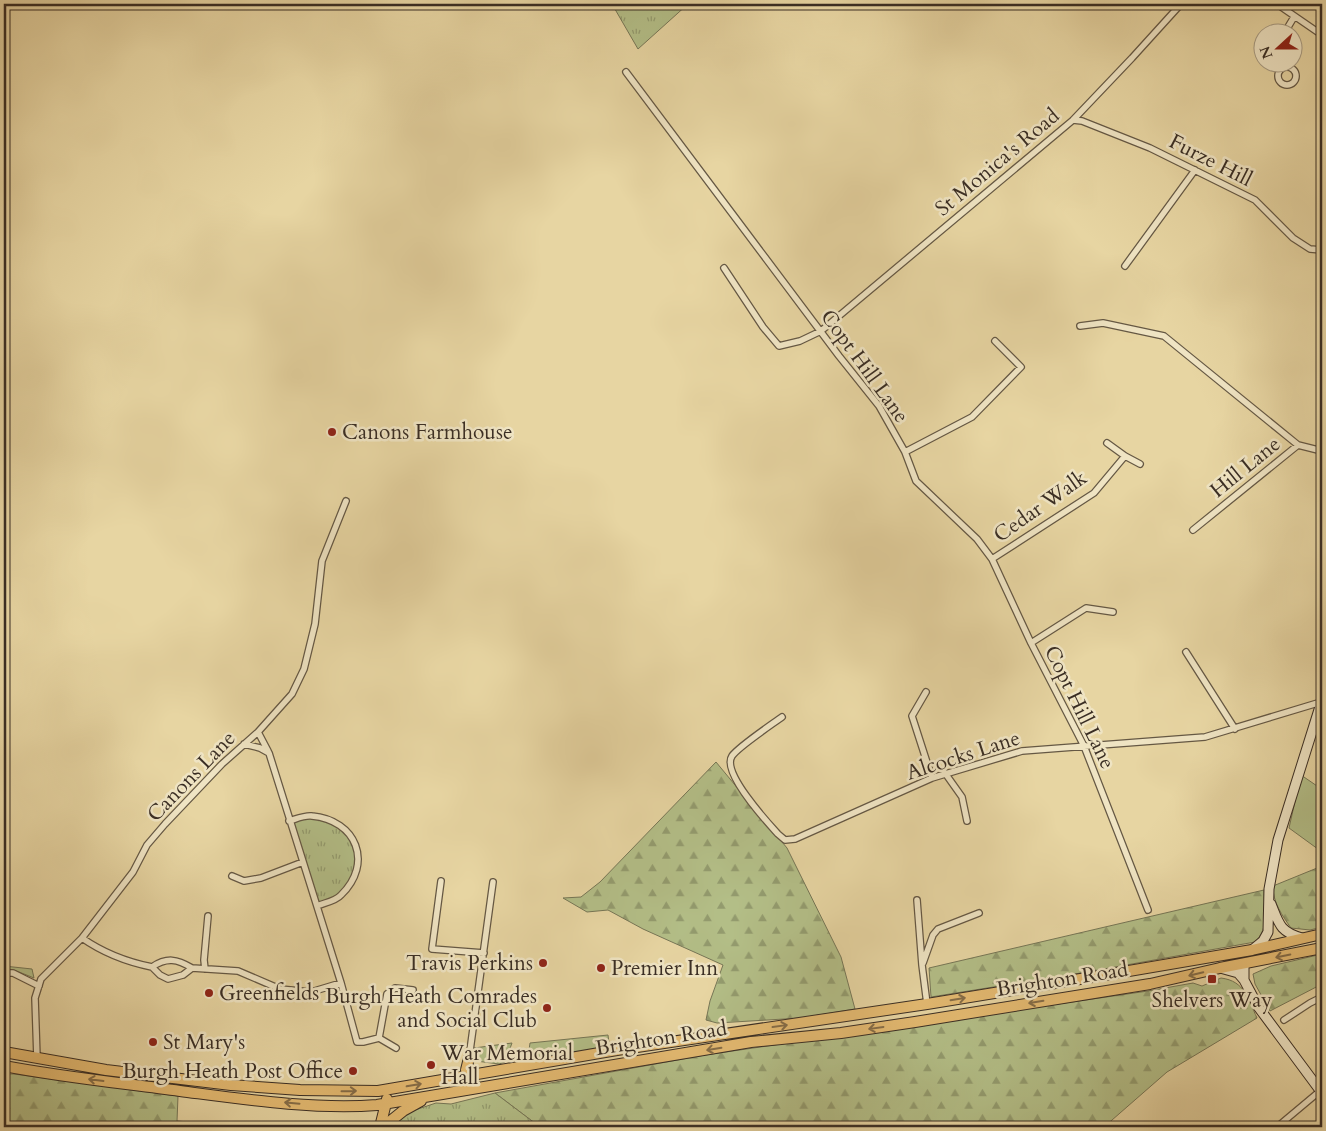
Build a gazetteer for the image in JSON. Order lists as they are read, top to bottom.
{
  "streets": {
    "highway": ["Brighton Road"],
    "street": [
      "Furze Hill",
      "St Monica's Road",
      "Copt Hill Lane",
      "Hill Lane",
      "Cedar Walk",
      "Alcocks Lane",
      "Canons Lane"
    ]
  },
  "crossings": [
    ["Furze Hill", "St Monica's Road"],
    ["St Monica's Road", "Copt Hill Lane"],
    ["Copt Hill Lane", "Cedar Walk"],
    ["Copt Hill Lane", "Alcocks Lane"],
    ["Canons Lane", "Brighton Road"]
  ],
  "places": {
    "other": [
      "Canons Farmhouse",
      "Travis Perkins",
      "Premier Inn",
      "Greenfields",
      "Burgh Heath Comrades and Social Club",
      "St Mary's",
      "War Memorial Hall",
      "Burgh Heath Post Office"
    ],
    "transit": ["Shelvers Way"]
  },
  "north": "left"
}
